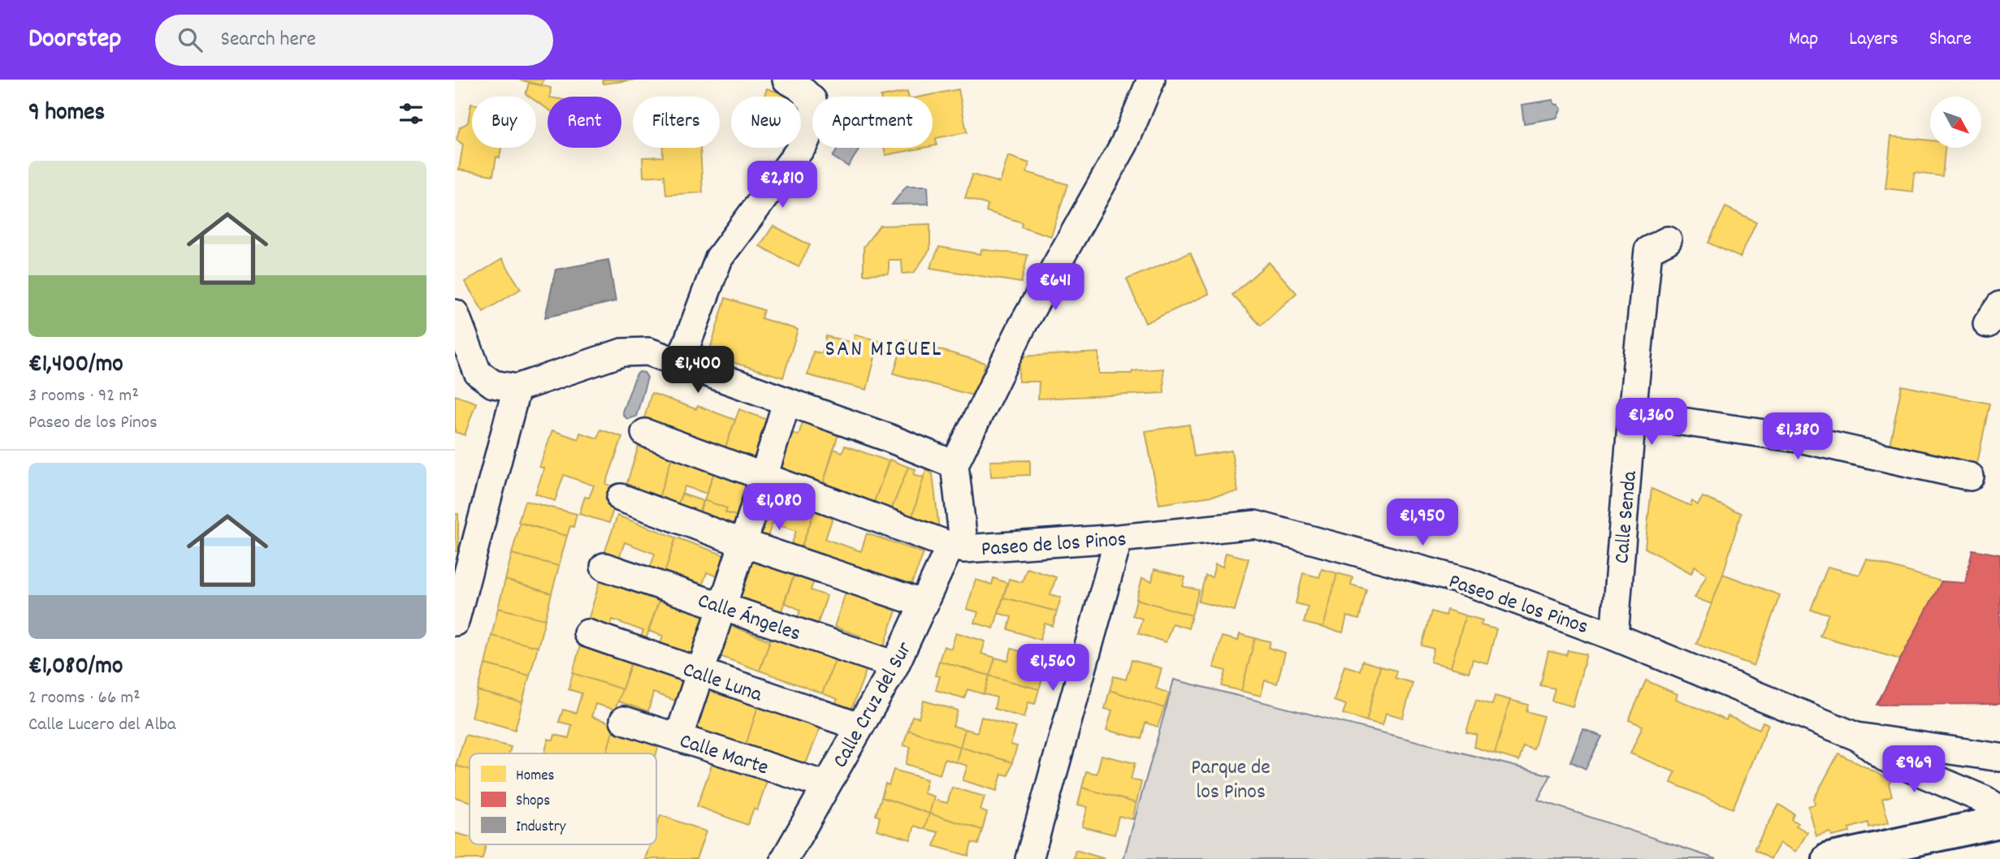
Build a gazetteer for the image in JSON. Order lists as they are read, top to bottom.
{
  "streets": {
    "street": [
      "Calle Senda",
      "Paseo de los Pinos",
      "Calle Ángeles",
      "Calle Luna",
      "Calle Cruz del Sur",
      "Calle Marte"
    ]
  },
  "crossings": [
    ["Calle Senda", "Paseo de los Pinos"],
    ["Paseo de los Pinos", "Calle Cruz del Sur"],
    ["Calle Ángeles", "Calle Cruz del Sur"],
    ["Calle Luna", "Calle Cruz del Sur"],
    ["Calle Cruz del Sur", "Calle Marte"]
  ],
  "districts": ["SAN MIGUEL"],
  "parks": ["Parque de los Pinos"],
  "legend": ["Homes", "Shops", "Industry"],
  "north": "bottom right",
  "page": {
    "header": "Doorstep",
    "search": "Search here",
    "nav": ["Map", "Layers", "Share"],
    "heading": "9 homes",
    "chip": [
      "Buy",
      "Rent",
      "Filters",
      "New",
      "Apartment"
    ],
    "list": [
      {
        "name": "€1,400/mo",
        "note": "3 rooms · 92 m² · Paseo de los Pinos"
      },
      {
        "name": "€1,080/mo",
        "note": "2 rooms · 66 m² · Calle Lucero del Alba"
      }
    ],
    "price": [
      "€2,810",
      "€641",
      "€1,400",
      "€1,360",
      "€1,380",
      "€1,080",
      "€1,950",
      "€1,560",
      "€969"
    ]
  }
}
